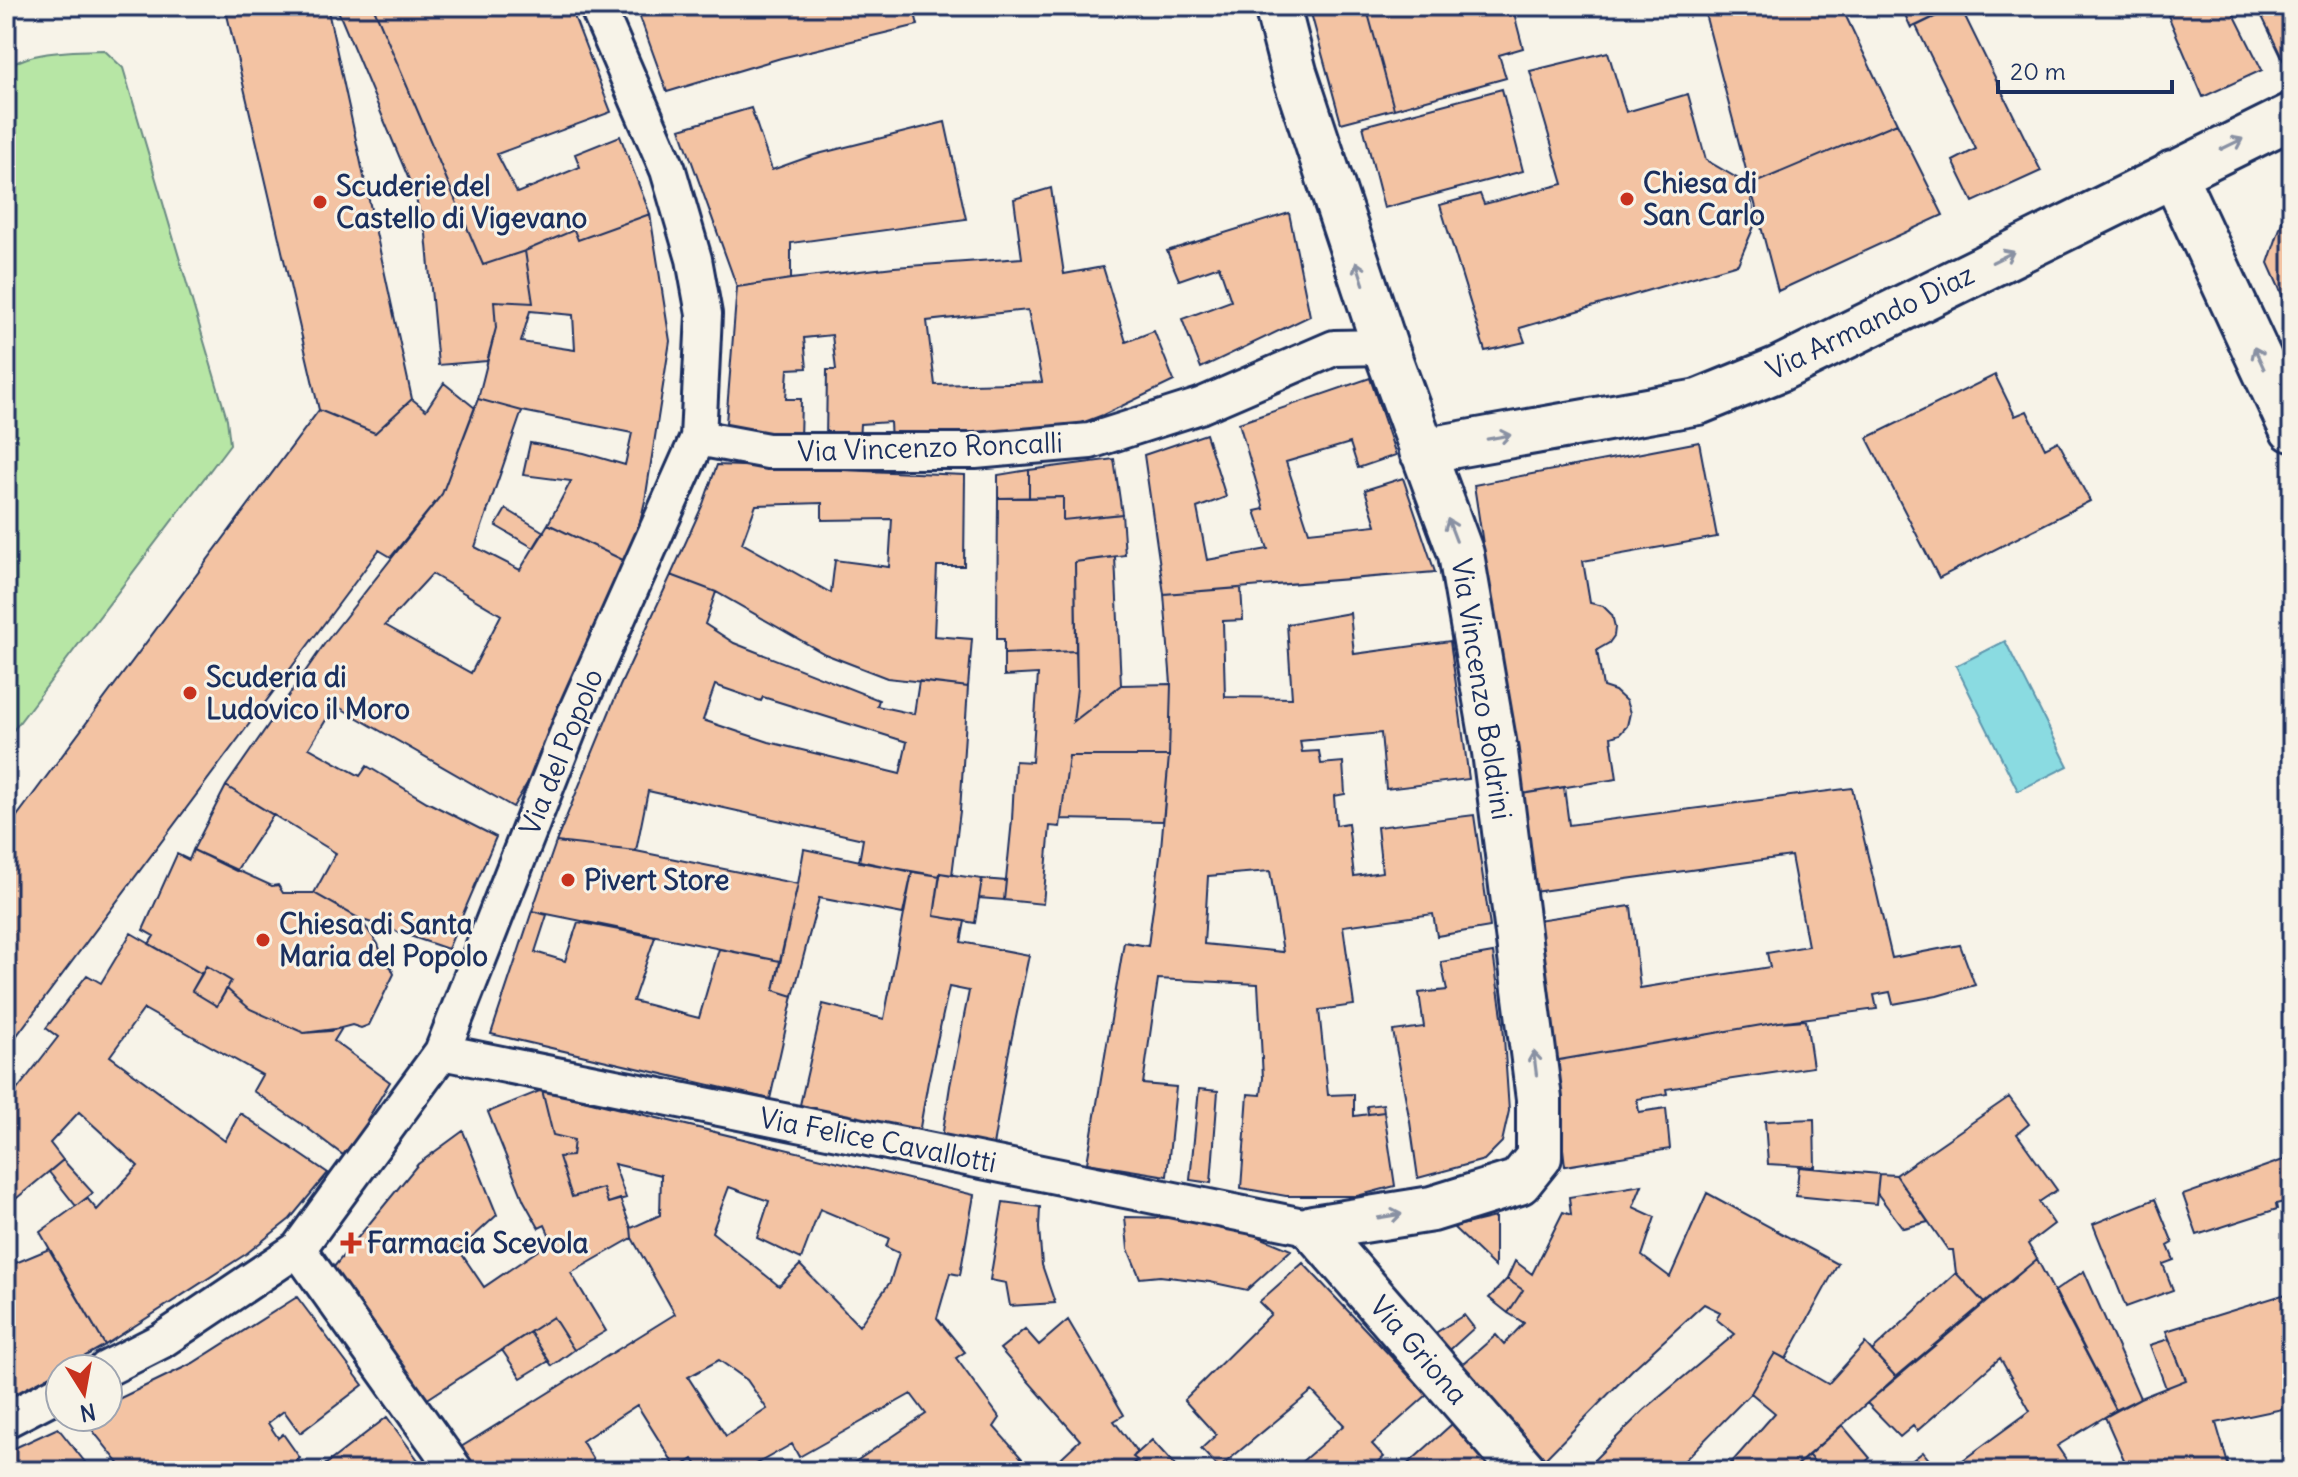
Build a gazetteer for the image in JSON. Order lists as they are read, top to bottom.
{
  "streets": {
    "street": [
      "Via Armando Diaz",
      "Via Vincenzo Roncalli",
      "Via Vincenzo Boldrini",
      "Via del Popolo",
      "Via Felice Cavallotti",
      "Via Griona"
    ]
  },
  "crossings": [
    ["Via Armando Diaz", "Via Vincenzo Boldrini"],
    ["Via Vincenzo Roncalli", "Via Vincenzo Boldrini"],
    ["Via Vincenzo Roncalli", "Via del Popolo"],
    ["Via Vincenzo Boldrini", "Via Felice Cavallotti"],
    ["Via Vincenzo Boldrini", "Via Griona"],
    ["Via del Popolo", "Via Felice Cavallotti"],
    ["Via Felice Cavallotti", "Via Griona"]
  ],
  "one_way": ["Via Armando Diaz", "Via Vincenzo Boldrini"],
  "places": {
    "other": [
      "Chiesa di San Carlo",
      "Scuderie del Castello di Vigevano",
      "Scuderia di Ludovico il Moro",
      "Pivert Store",
      "Chiesa di Santa Maria del Popolo"
    ],
    "health": ["Farmacia Scevola"]
  },
  "scale_bar": "20 m",
  "north": "bottom"
}
